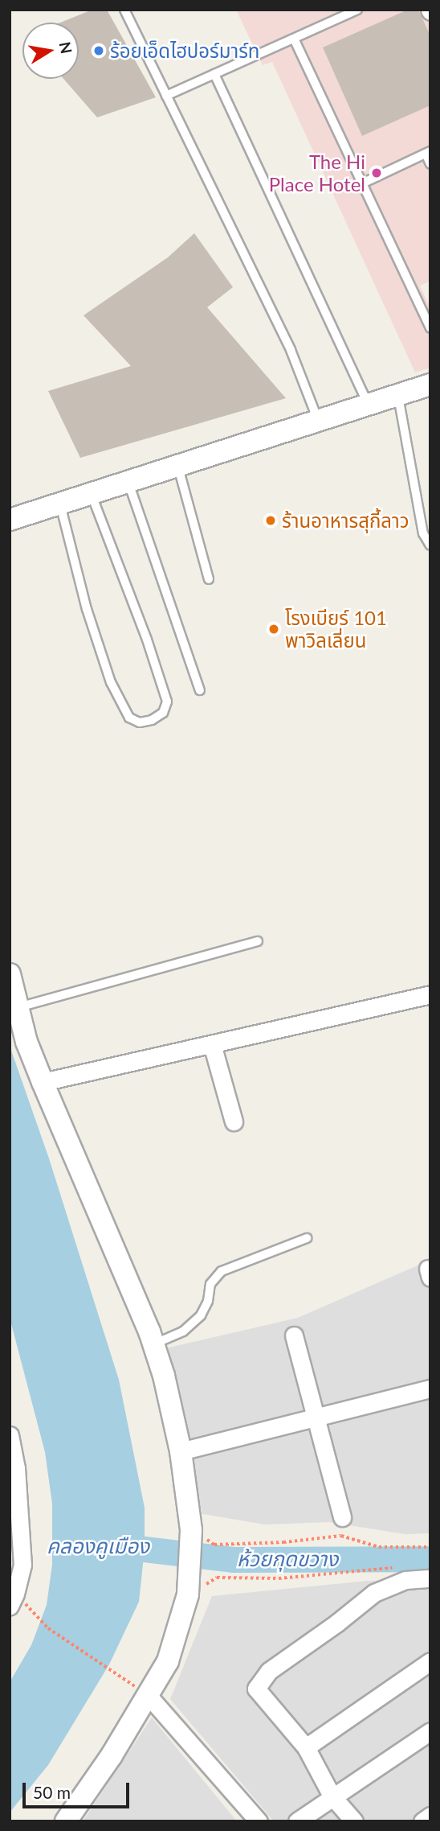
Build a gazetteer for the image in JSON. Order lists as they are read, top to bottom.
{
  "water": ["คลองคูเมือง", "ห้วยกุดขวาง"],
  "places": [
    "ร้อยเอ็ดไฮปอร์มาร์ท",
    "The Hi Place Hotel",
    "ร้านอาหารสุกี้ลาว",
    "โรงเบียร์ 101 พาวิลเลี่ยน"
  ],
  "scale_bar": "50 m",
  "north": "right"
}
